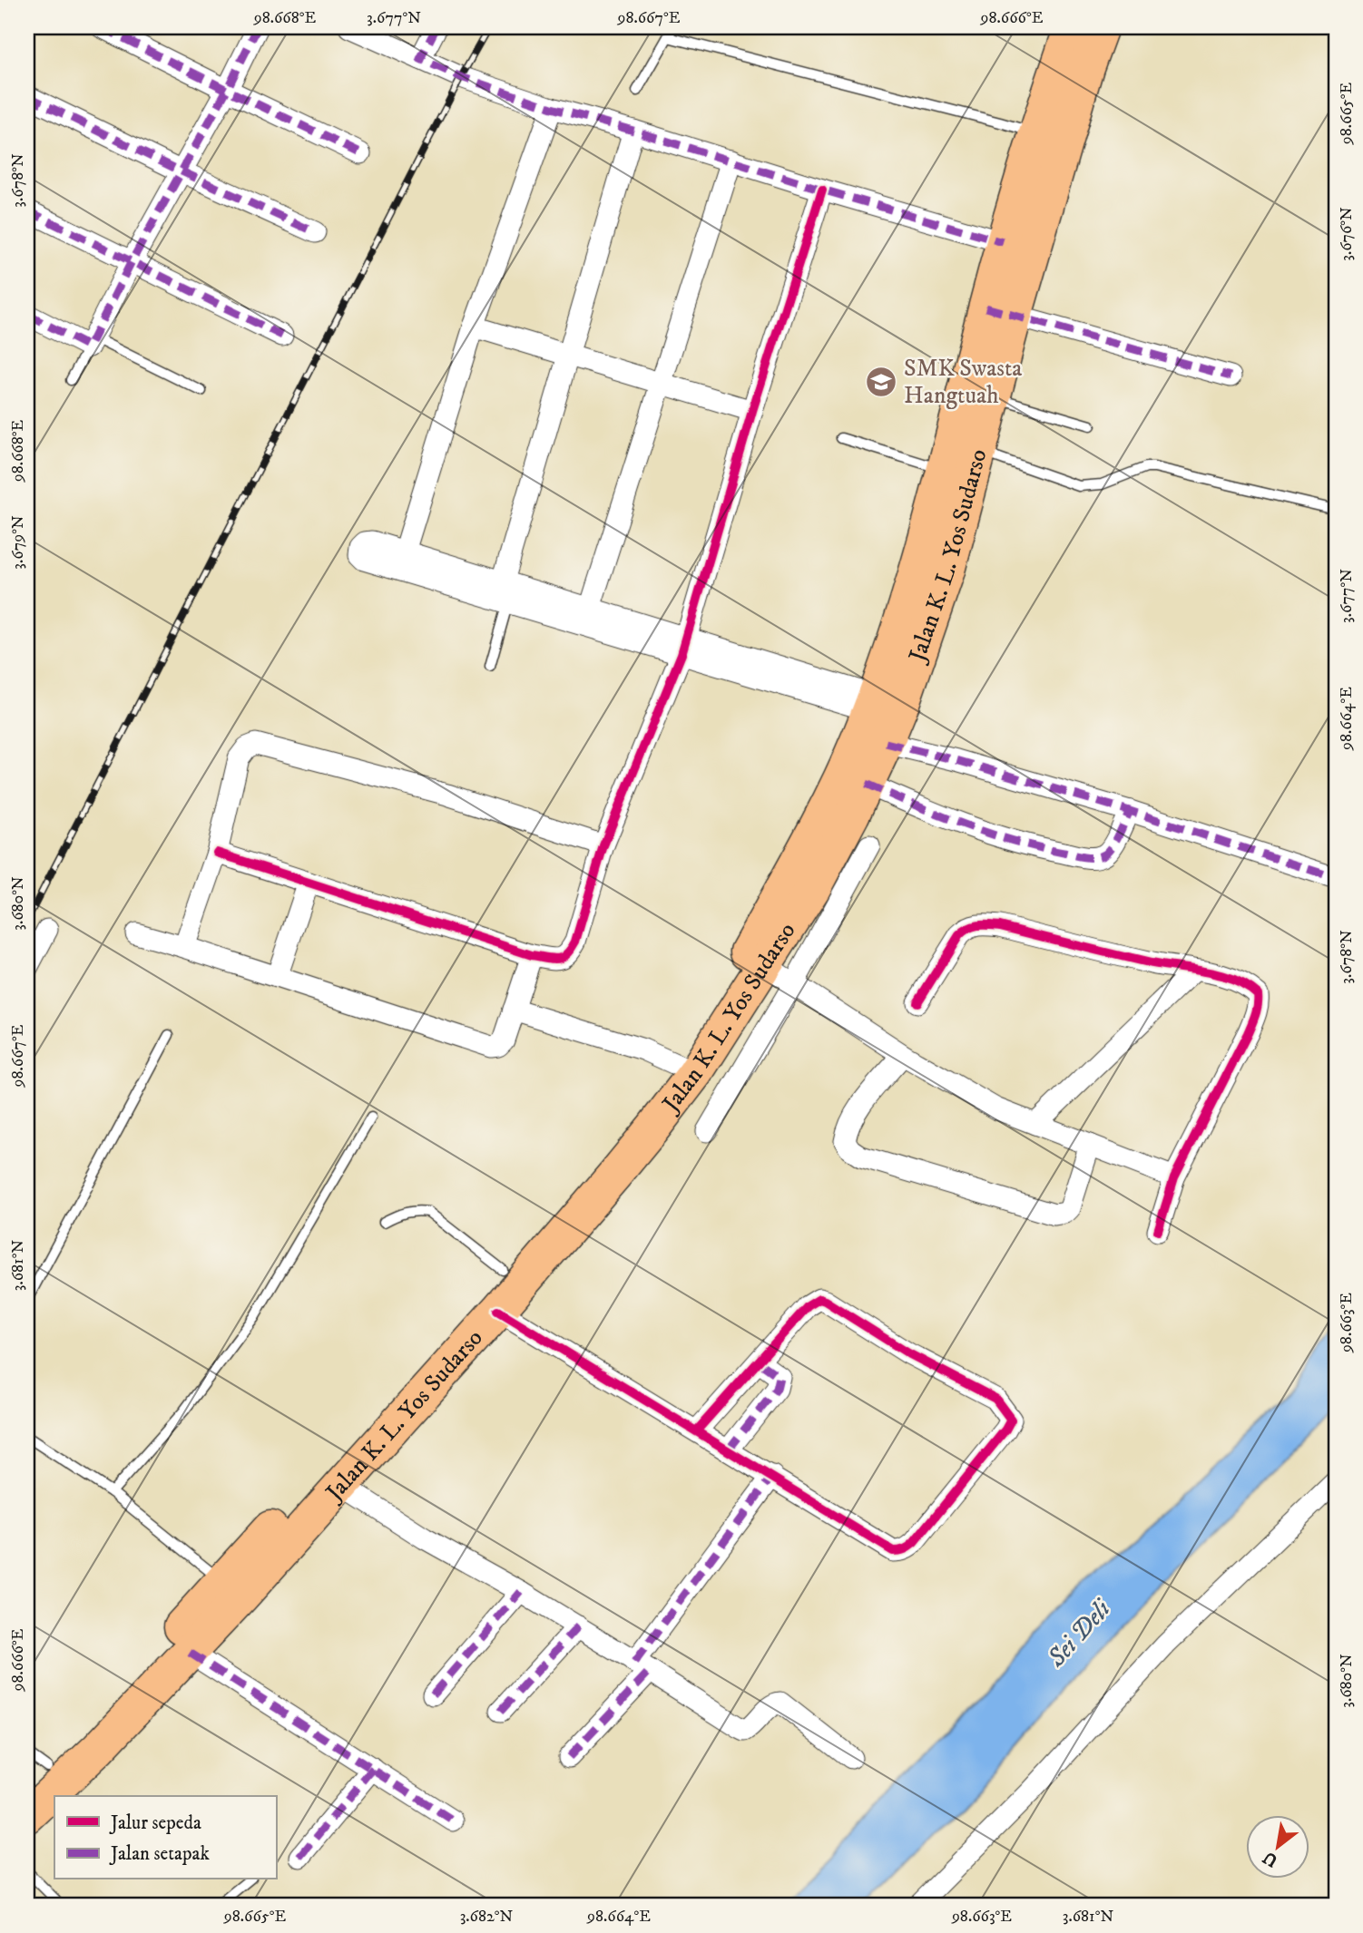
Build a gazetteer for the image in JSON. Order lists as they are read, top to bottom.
{
  "streets": {
    "highway": ["Jalan K. L. Yos Sudarso"]
  },
  "water": ["Sei Deli"],
  "places": {
    "school or university": ["SMK Swasta Hangtuah"]
  },
  "legend": ["Jalur sepeda", "Jalan setapak"],
  "north": "bottom left",
  "coordinates": [
    "98.668°E",
    "3.677°N",
    "98.667°E",
    "98.666°E",
    "98.665°E",
    "3.678°N",
    "3.676°N",
    "3.679°N",
    "98.664°E",
    "3.680°N",
    "3.681°N",
    "98.663°E",
    "3.682°N"
  ]
}
